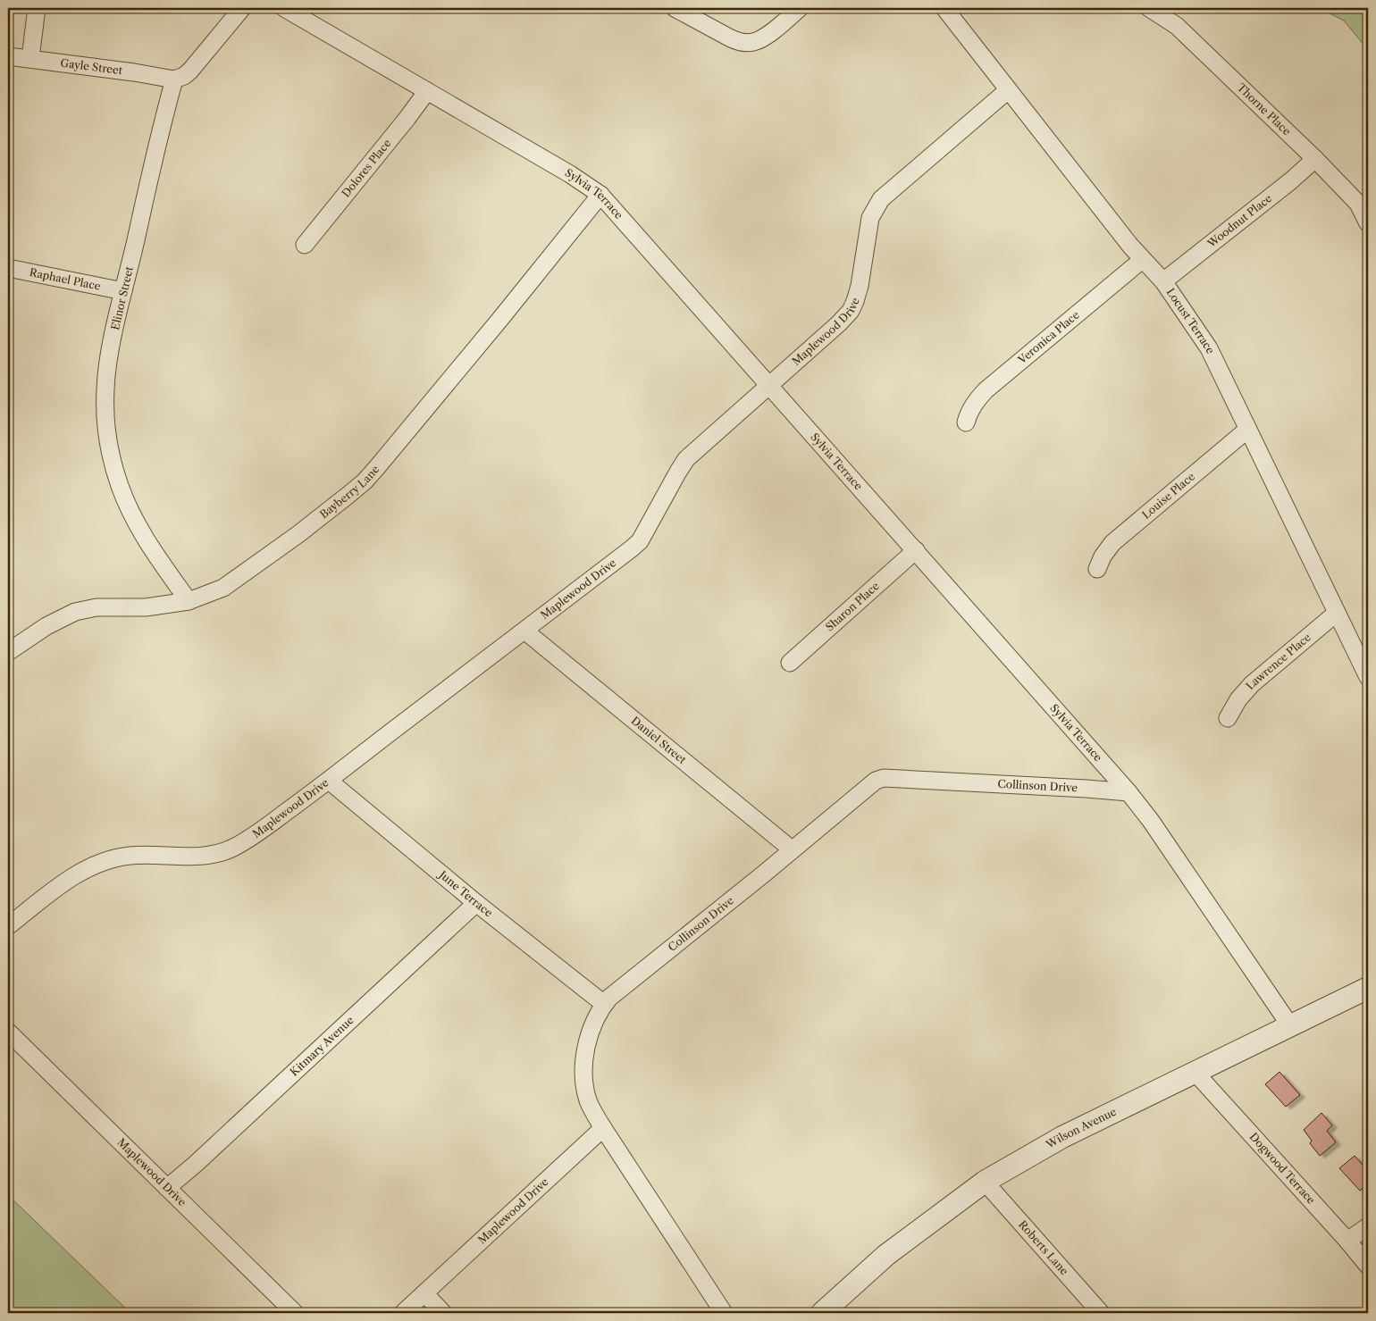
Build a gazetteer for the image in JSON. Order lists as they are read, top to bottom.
{
  "streets": {
    "street": [
      "Gayle Street",
      "Thorne Place",
      "Dolores Place",
      "Sylvia Terrace",
      "Woodnut Place",
      "Raphael Place",
      "Elinor Street",
      "Locust Terrace",
      "Maplewood Drive",
      "Veronica Place",
      "Bayberry Lane",
      "Louise Place",
      "Sharon Place",
      "Lawrence Place",
      "Daniel Street",
      "Collinson Drive",
      "June Terrace",
      "Kitmary Avenue",
      "Wilson Avenue",
      "Dogwood Terrace",
      "Roberts Lane"
    ]
  },
  "crossings": [
    ["Gayle Street", "Elinor Street"],
    ["Thorne Place", "Woodnut Place"],
    ["Dolores Place", "Sylvia Terrace"],
    ["Sylvia Terrace", "Maplewood Drive"],
    ["Sylvia Terrace", "Bayberry Lane"],
    ["Sylvia Terrace", "Sharon Place"],
    ["Sylvia Terrace", "Collinson Drive"],
    ["Sylvia Terrace", "Wilson Avenue"],
    ["Woodnut Place", "Locust Terrace"],
    ["Raphael Place", "Elinor Street"],
    ["Elinor Street", "Bayberry Lane"],
    ["Locust Terrace", "Maplewood Drive"],
    ["Locust Terrace", "Veronica Place"],
    ["Locust Terrace", "Louise Place"],
    ["Locust Terrace", "Lawrence Place"],
    ["Maplewood Drive", "Daniel Street"],
    ["Maplewood Drive", "Collinson Drive"],
    ["Maplewood Drive", "June Terrace"],
    ["Maplewood Drive", "Kitmary Avenue"],
    ["Daniel Street", "Collinson Drive"],
    ["Collinson Drive", "June Terrace"],
    ["June Terrace", "Kitmary Avenue"],
    ["Wilson Avenue", "Dogwood Terrace"],
    ["Wilson Avenue", "Roberts Lane"]
  ]
}
